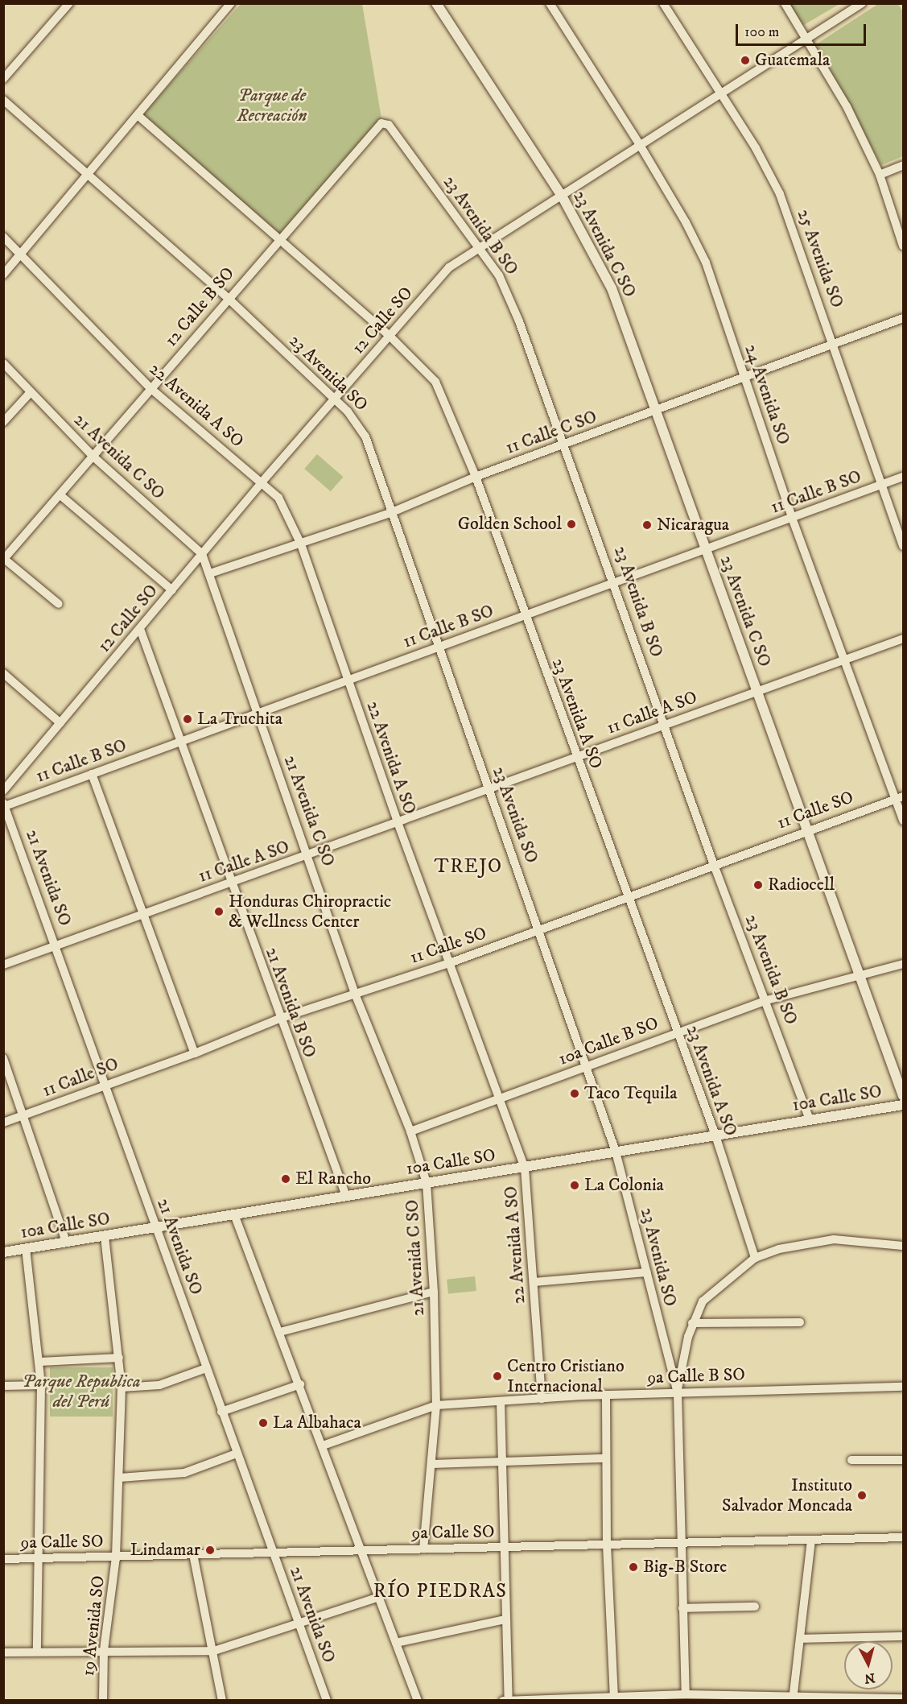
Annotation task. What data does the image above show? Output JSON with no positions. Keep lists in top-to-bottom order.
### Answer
{
  "streets": {
    "street": [
      "23 Avenida B SO",
      "23 Avenida C SO",
      "25 Avenida SO",
      "12 Calle B SO",
      "12 Calle SO",
      "23 Avenida SO",
      "24 Avenida SO",
      "22 Avenida A SO",
      "11 Calle C SO",
      "21 Avenida C SO",
      "11 Calle B SO",
      "11 Calle A SO",
      "23 Avenida A SO",
      "11 Calle SO",
      "21 Avenida SO",
      "21 Avenida B SO",
      "10a Calle B SO",
      "10a Calle SO",
      "9a Calle B SO",
      "9a Calle SO",
      "19 Avenida SO"
    ]
  },
  "crossings": [
    ["23 Avenida B SO", "12 Calle B SO"],
    ["23 Avenida B SO", "12 Calle SO"],
    ["23 Avenida B SO", "11 Calle C SO"],
    ["23 Avenida B SO", "11 Calle B SO"],
    ["23 Avenida B SO", "11 Calle A SO"],
    ["23 Avenida B SO", "11 Calle SO"],
    ["23 Avenida B SO", "10a Calle B SO"],
    ["23 Avenida B SO", "10a Calle SO"],
    ["23 Avenida C SO", "12 Calle SO"],
    ["23 Avenida C SO", "11 Calle C SO"],
    ["23 Avenida C SO", "11 Calle B SO"],
    ["23 Avenida C SO", "11 Calle A SO"],
    ["23 Avenida C SO", "11 Calle SO"],
    ["23 Avenida C SO", "10a Calle B SO"],
    ["25 Avenida SO", "12 Calle SO"],
    ["25 Avenida SO", "11 Calle C SO"],
    ["25 Avenida SO", "11 Calle B SO"],
    ["12 Calle B SO", "23 Avenida SO"],
    ["12 Calle B SO", "22 Avenida A SO"],
    ["12 Calle B SO", "21 Avenida C SO"],
    ["12 Calle B SO", "23 Avenida A SO"],
    ["12 Calle SO", "23 Avenida SO"],
    ["12 Calle SO", "24 Avenida SO"],
    ["12 Calle SO", "22 Avenida A SO"],
    ["12 Calle SO", "21 Avenida C SO"],
    ["12 Calle SO", "23 Avenida A SO"],
    ["12 Calle SO", "21 Avenida B SO"],
    ["23 Avenida SO", "11 Calle C SO"],
    ["23 Avenida SO", "11 Calle B SO"],
    ["23 Avenida SO", "11 Calle A SO"],
    ["23 Avenida SO", "11 Calle SO"],
    ["23 Avenida SO", "10a Calle B SO"],
    ["23 Avenida SO", "10a Calle SO"],
    ["23 Avenida SO", "9a Calle B SO"],
    ["23 Avenida SO", "9a Calle SO"],
    ["24 Avenida SO", "11 Calle C SO"],
    ["24 Avenida SO", "11 Calle B SO"],
    ["24 Avenida SO", "11 Calle A SO"],
    ["24 Avenida SO", "11 Calle SO"],
    ["22 Avenida A SO", "11 Calle C SO"],
    ["22 Avenida A SO", "11 Calle B SO"],
    ["22 Avenida A SO", "11 Calle A SO"],
    ["22 Avenida A SO", "11 Calle SO"],
    ["22 Avenida A SO", "10a Calle B SO"],
    ["22 Avenida A SO", "10a Calle SO"],
    ["22 Avenida A SO", "9a Calle B SO"],
    ["11 Calle C SO", "21 Avenida C SO"],
    ["11 Calle C SO", "23 Avenida A SO"],
    ["21 Avenida C SO", "11 Calle B SO"],
    ["21 Avenida C SO", "11 Calle A SO"],
    ["21 Avenida C SO", "11 Calle SO"],
    ["21 Avenida C SO", "10a Calle B SO"],
    ["21 Avenida C SO", "10a Calle SO"],
    ["21 Avenida C SO", "9a Calle B SO"],
    ["21 Avenida C SO", "9a Calle SO"],
    ["11 Calle B SO", "23 Avenida A SO"],
    ["11 Calle B SO", "21 Avenida SO"],
    ["11 Calle B SO", "21 Avenida B SO"],
    ["11 Calle A SO", "23 Avenida A SO"],
    ["11 Calle A SO", "21 Avenida SO"],
    ["11 Calle A SO", "21 Avenida B SO"],
    ["23 Avenida A SO", "11 Calle SO"],
    ["23 Avenida A SO", "10a Calle B SO"],
    ["23 Avenida A SO", "10a Calle SO"],
    ["11 Calle SO", "21 Avenida SO"],
    ["11 Calle SO", "21 Avenida B SO"],
    ["21 Avenida SO", "10a Calle SO"],
    ["21 Avenida SO", "9a Calle SO"],
    ["21 Avenida B SO", "10a Calle SO"],
    ["10a Calle SO", "19 Avenida SO"],
    ["9a Calle SO", "19 Avenida SO"]
  ],
  "districts": ["TREJO", "RÍO PIEDRAS"],
  "parks": ["Parque de Recreación", "Parque Republica del Perú"],
  "places": [
    "Guatemala",
    "Golden School",
    "Nicaragua",
    "La Truchita",
    "Radiocell",
    "Honduras Chiropractic & Wellness Center",
    "Taco Tequila",
    "El Rancho",
    "La Colonia",
    "Centro Cristiano Internacional",
    "La Albahaca",
    "Instituto Salvador Moncada",
    "Lindamar",
    "Big-B Store"
  ],
  "scale_bar": "100 m",
  "north": "bottom"
}
